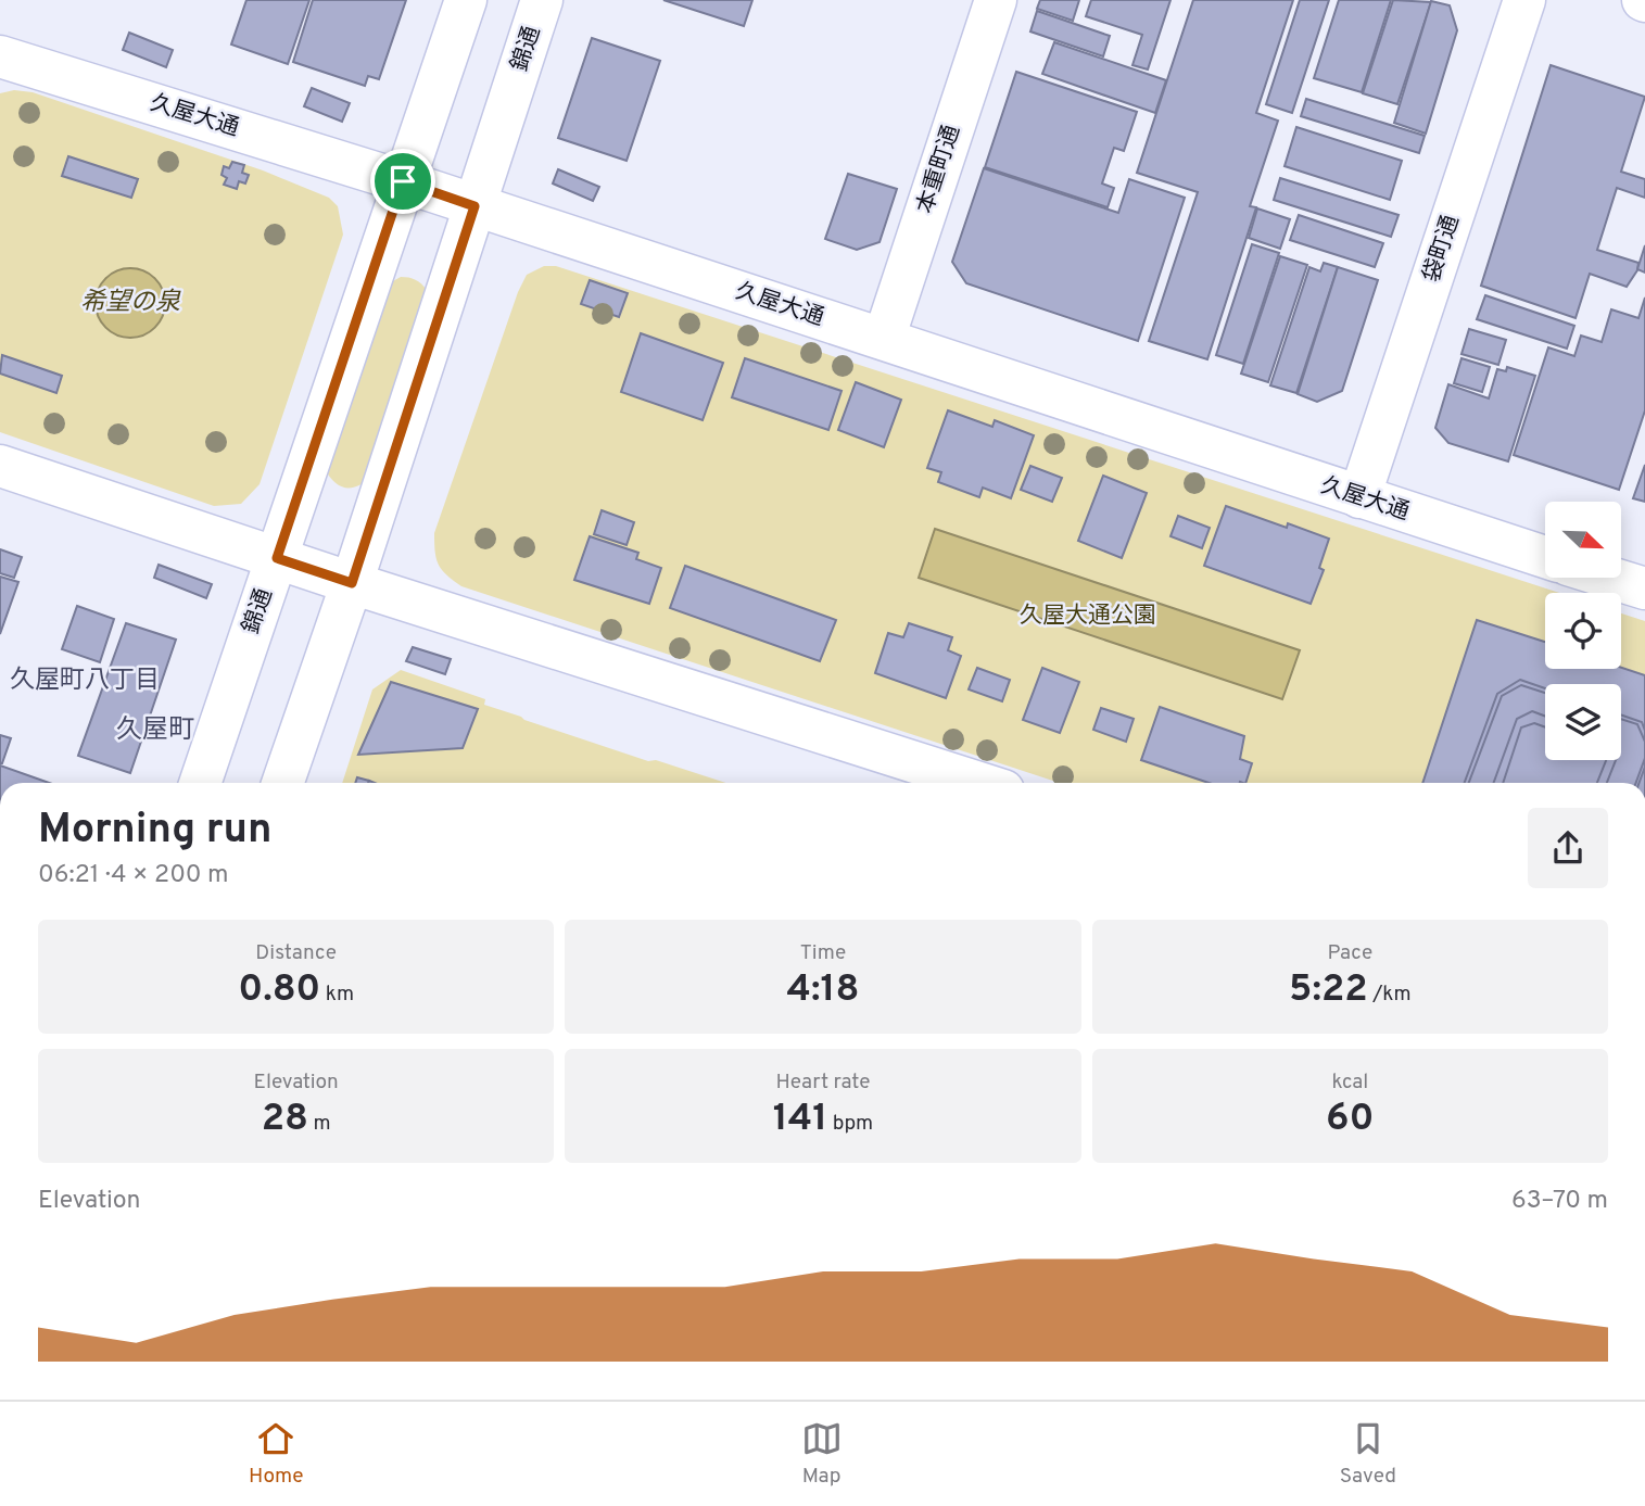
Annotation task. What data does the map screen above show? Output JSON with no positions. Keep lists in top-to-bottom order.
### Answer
{
  "streets": {
    "street": [
      "錦通",
      "久屋大通",
      "本重町通",
      "袋町通"
    ]
  },
  "crossings": [
    ["錦通", "久屋大通"],
    ["久屋大通", "本重町通"],
    ["久屋大通", "袋町通"]
  ],
  "districts": ["久屋町八丁目", "久屋町"],
  "water": ["希望の泉"],
  "parks": ["久屋大通公園"],
  "north": "bottom right",
  "page": {
    "heading": ["Morning run", "06:21 · 4 × 200 m"],
    "stats": [
      ["Distance", "0.80 km"],
      ["Time", "4:18"],
      ["Pace", "5:22 /km"],
      ["Elevation", "28 m"],
      ["Heart rate", "141 bpm"],
      ["kcal", "60"]
    ],
    "chart": ["Elevation", "63–70 m"],
    "tabs": ["Home", "Map", "Saved"]
  }
}
